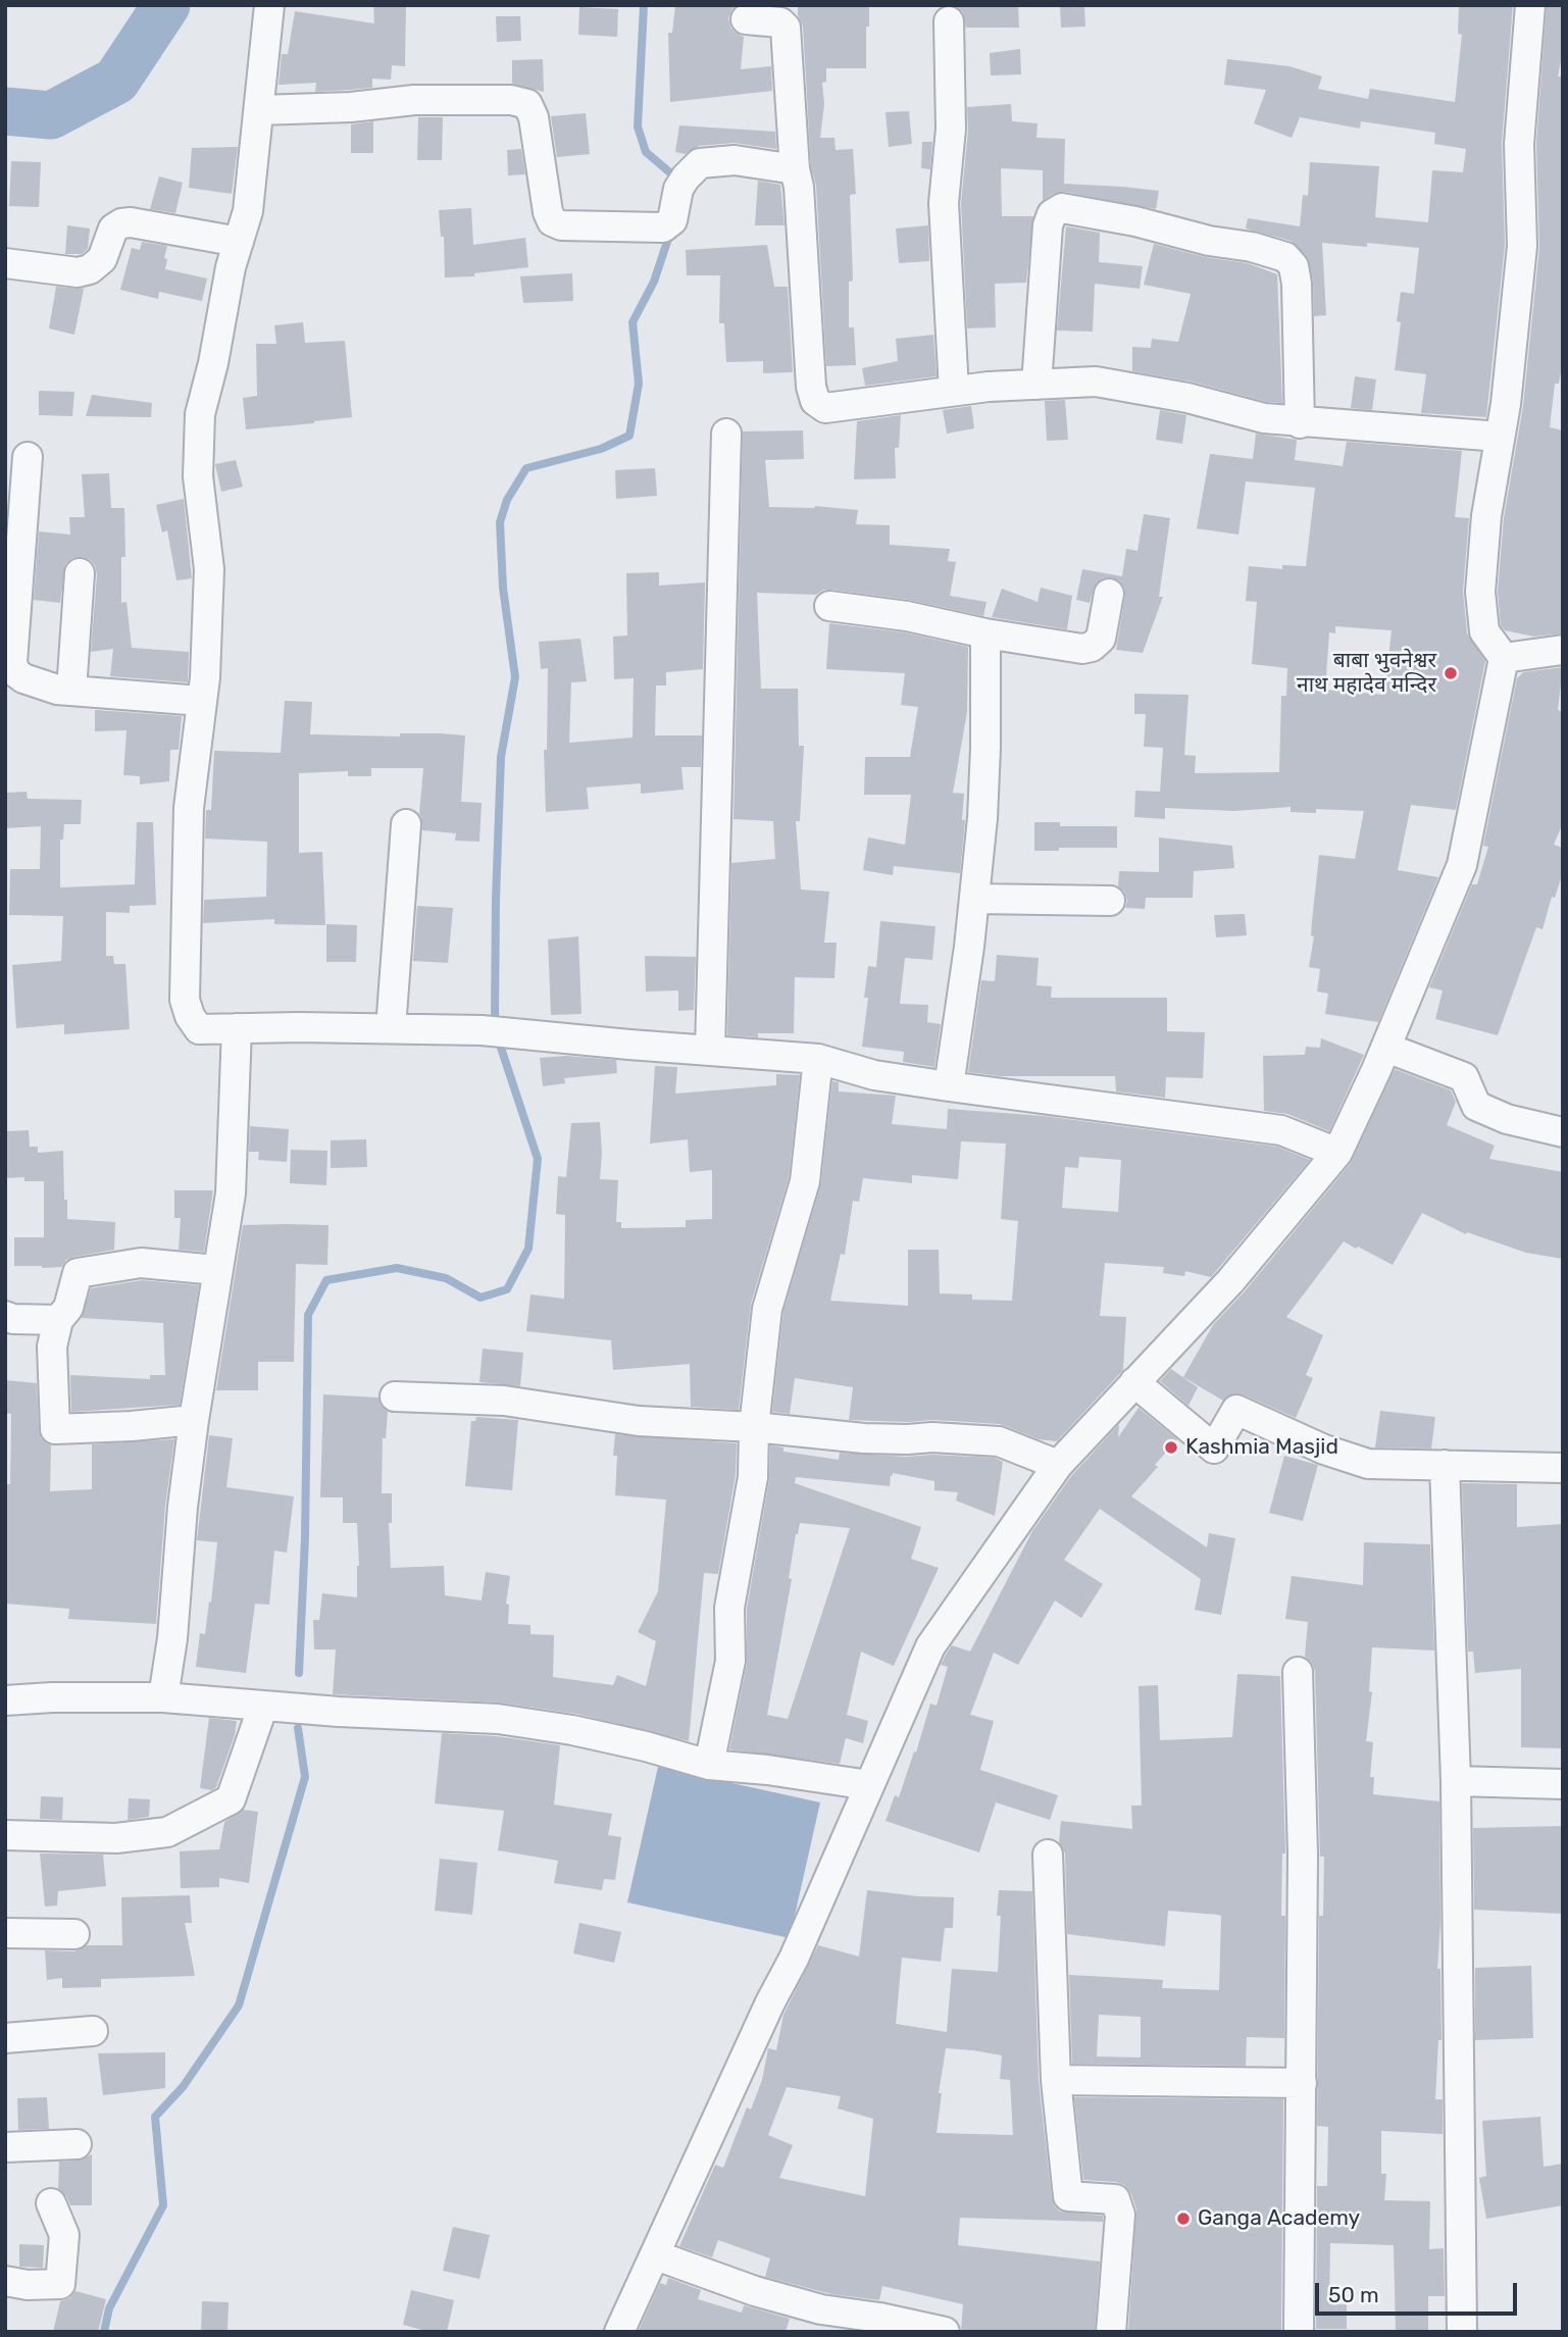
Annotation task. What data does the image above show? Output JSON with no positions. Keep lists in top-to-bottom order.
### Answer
{
  "places": ["बाबा भुवनेश्वर नाथ महादेव मन्दिर", "Kashmia Masjid", "Ganga Academy"],
  "scale_bar": "50 m"
}
